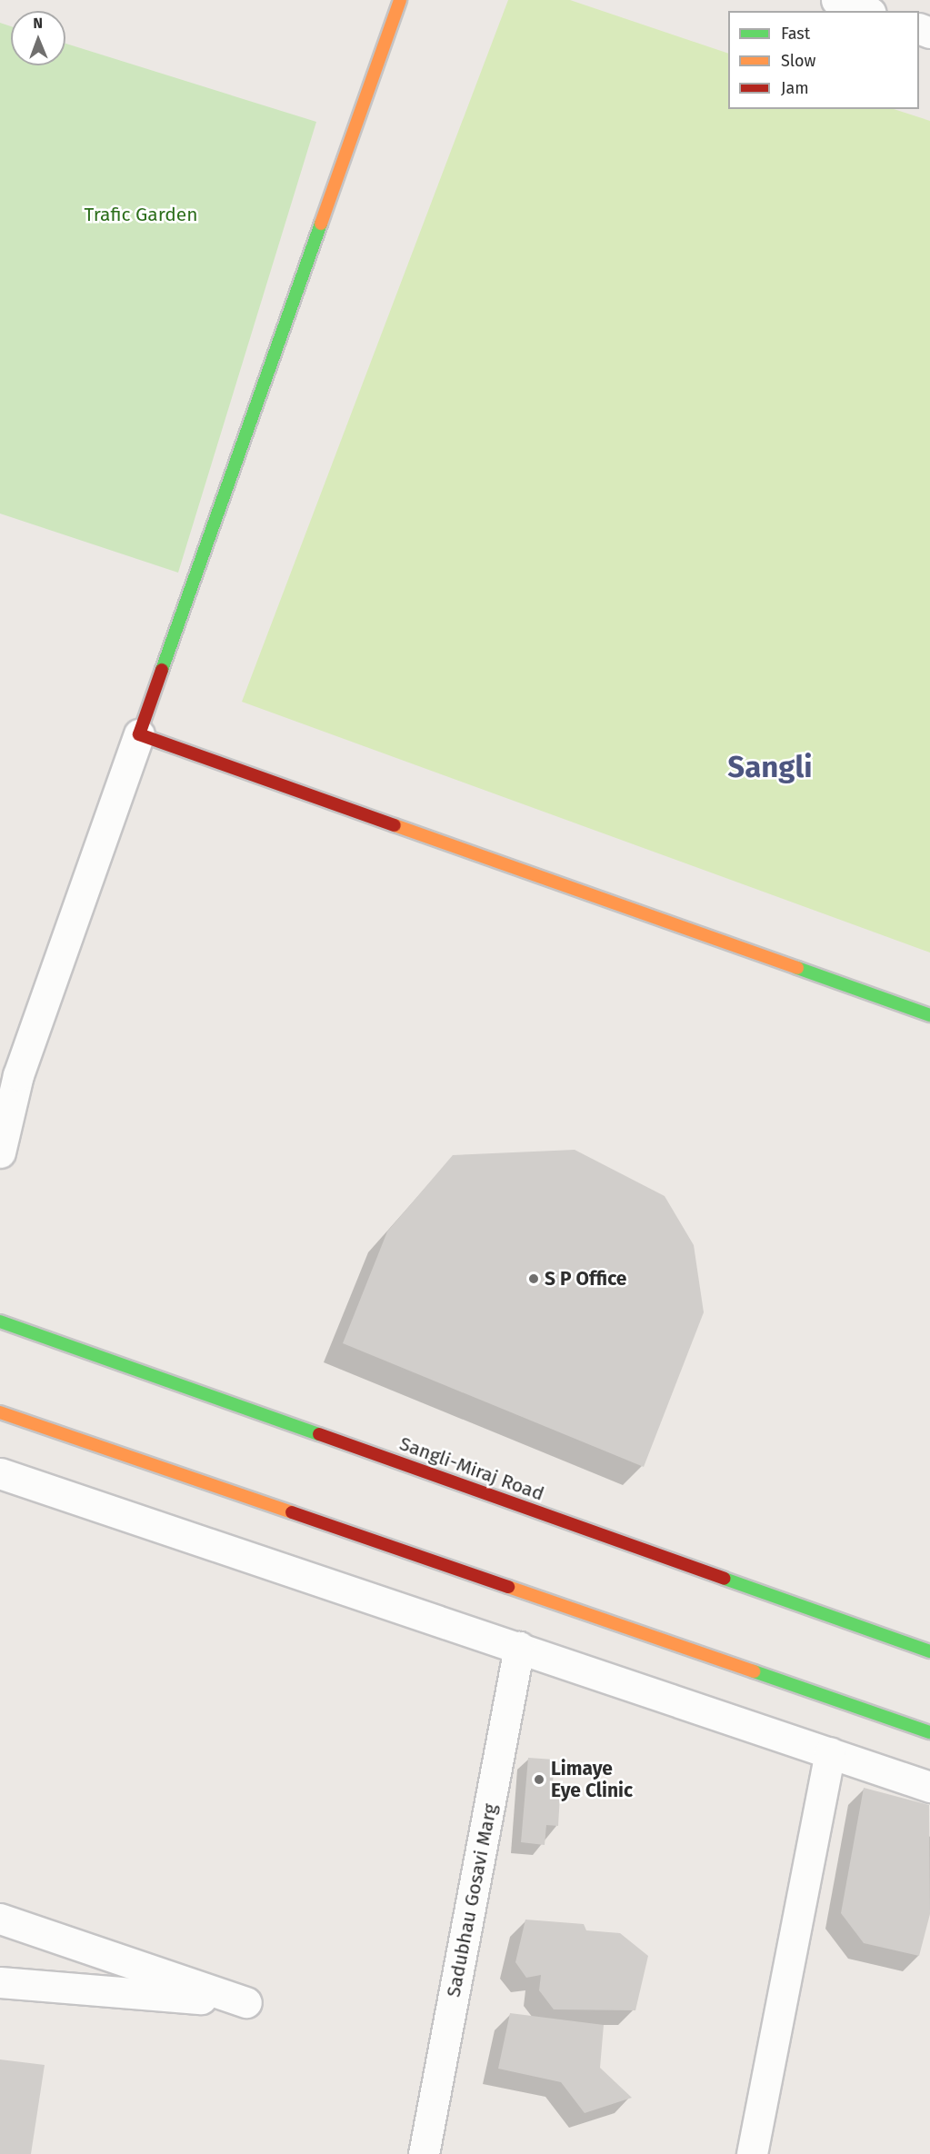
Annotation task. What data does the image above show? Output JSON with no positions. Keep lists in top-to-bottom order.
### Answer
{
  "streets": {
    "main road": ["Sangli-Miraj Road"],
    "street": ["Sadubhau Gosavi Marg"]
  },
  "districts": ["Sangli"],
  "parks": ["Trafic Garden"],
  "places": ["S P Office", "Limaye Eye Clinic"],
  "legend": ["Fast", "Slow", "Jam"],
  "north": "top"
}
